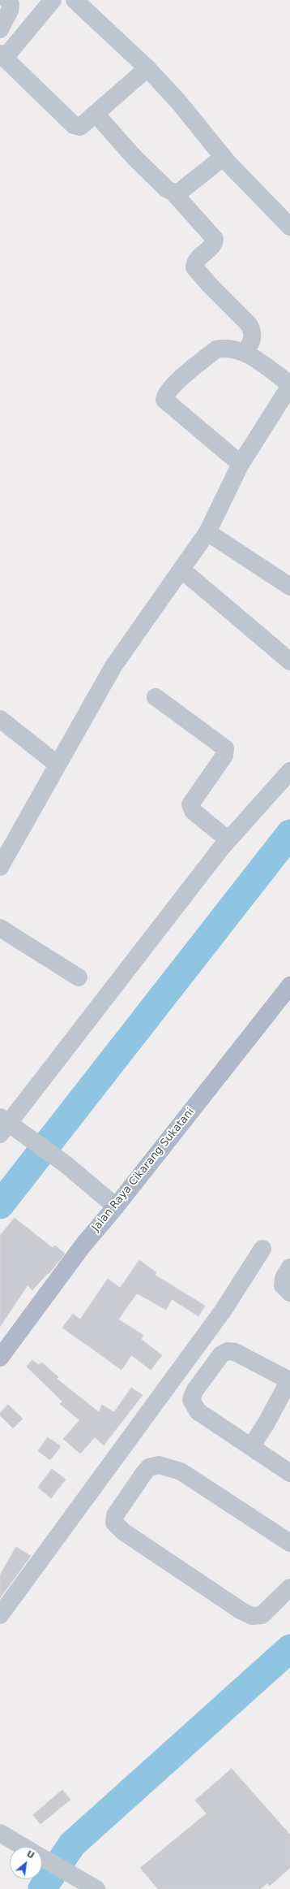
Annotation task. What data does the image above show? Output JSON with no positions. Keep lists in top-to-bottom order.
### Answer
{
  "streets": {
    "main road": ["Jalan Raya Cikarang Sukatani"]
  },
  "north": "top right"
}
